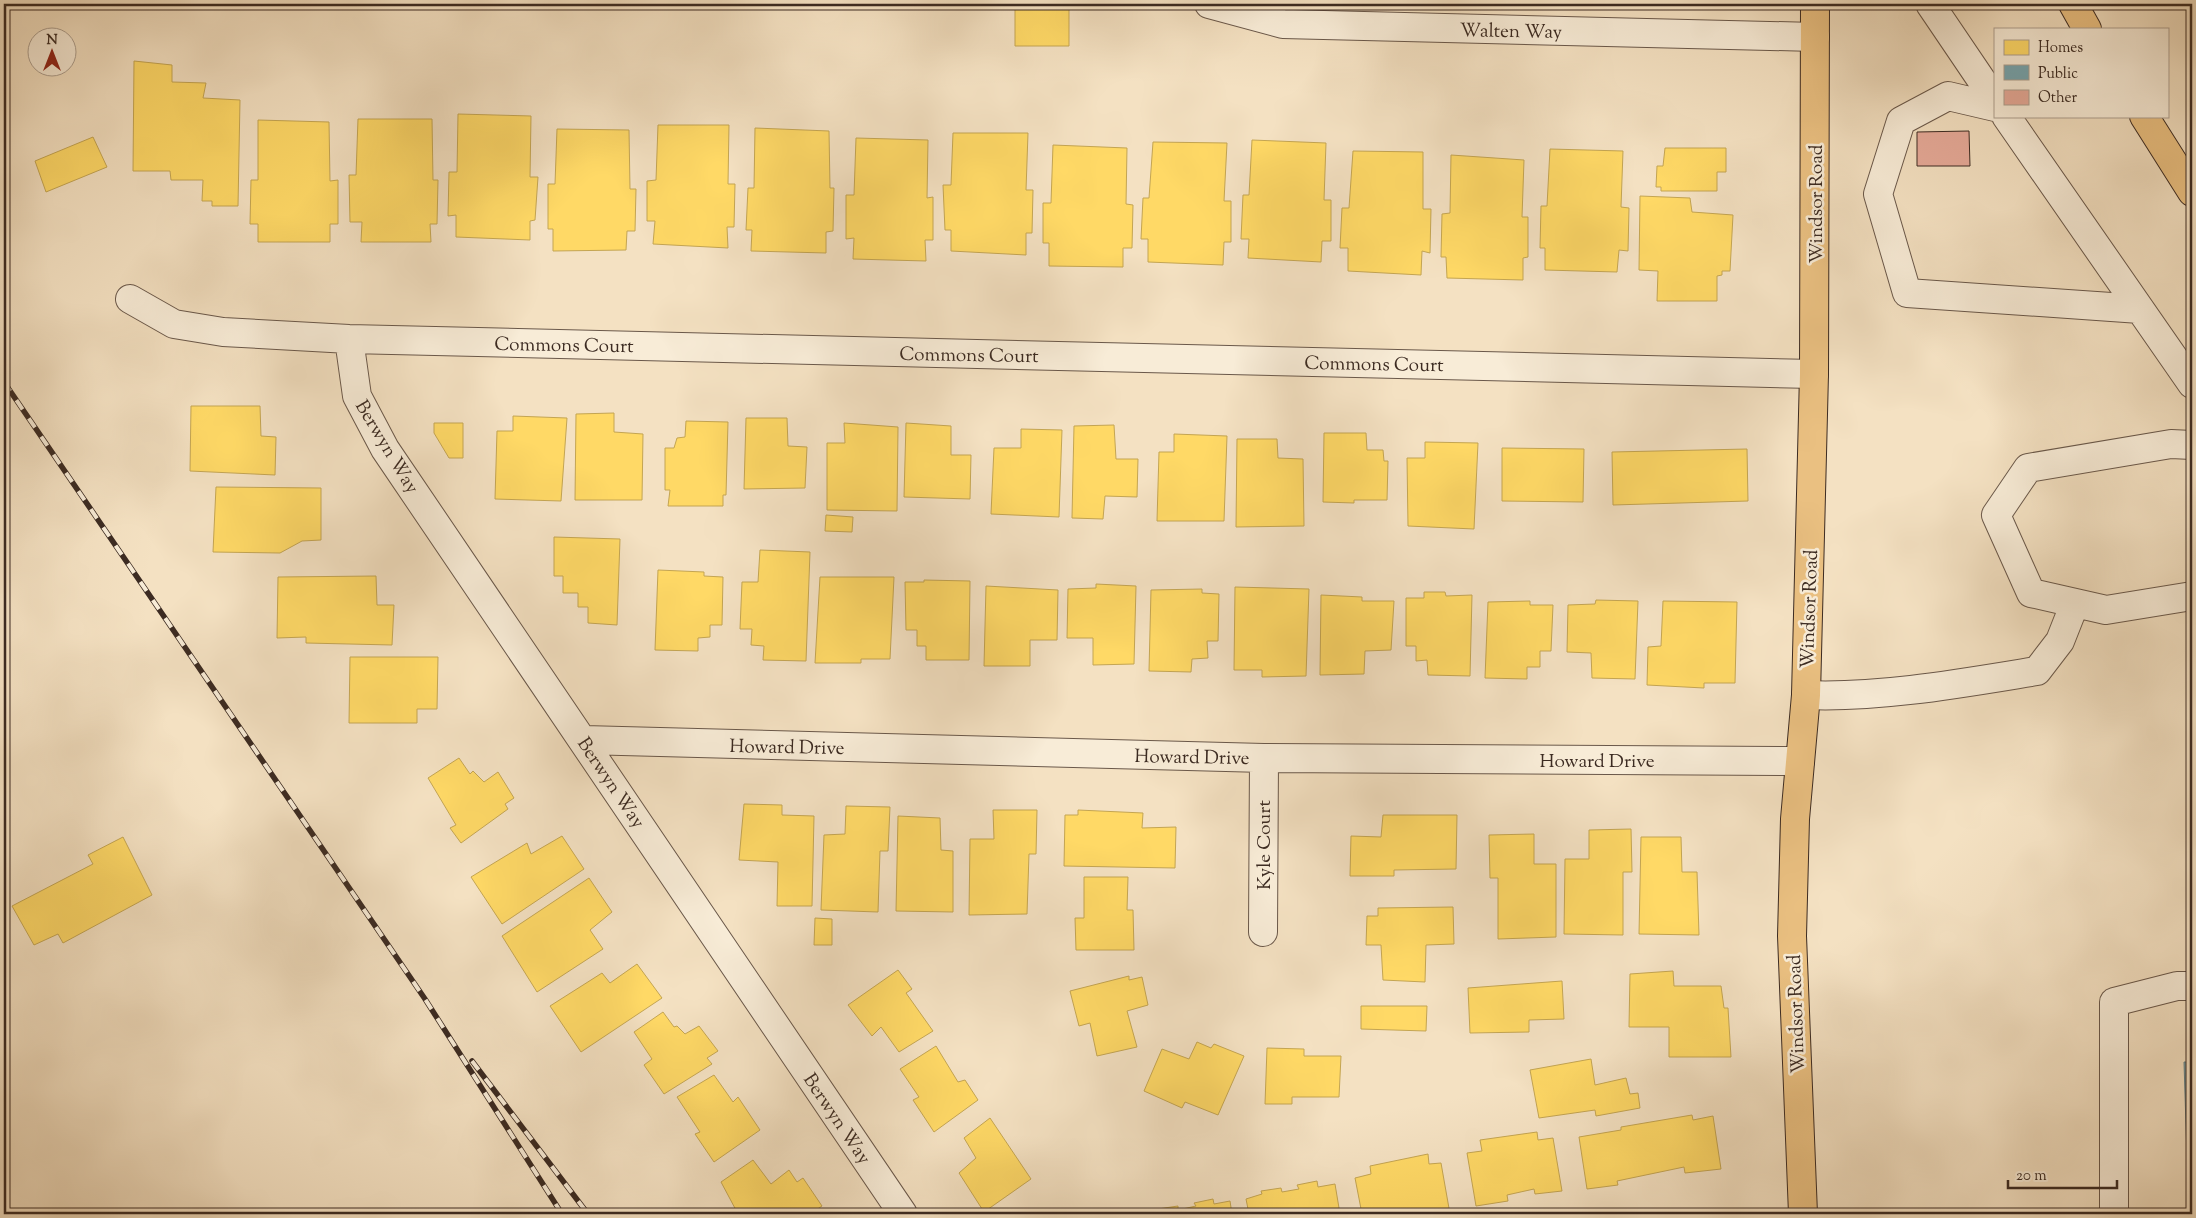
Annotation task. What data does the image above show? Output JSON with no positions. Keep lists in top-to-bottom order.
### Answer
{
  "streets": {
    "main road": ["Windsor Road"],
    "street": [
      "Walten Way",
      "Commons Court",
      "Berwyn Way",
      "Howard Drive",
      "Kyle Court"
    ]
  },
  "crossings": [
    ["Walten Way", "Windsor Road"],
    ["Windsor Road", "Commons Court"],
    ["Windsor Road", "Howard Drive"],
    ["Commons Court", "Berwyn Way"],
    ["Berwyn Way", "Howard Drive"],
    ["Howard Drive", "Kyle Court"]
  ],
  "legend": ["Homes", "Public", "Other"],
  "scale_bar": "20 m",
  "north": "top"
}
